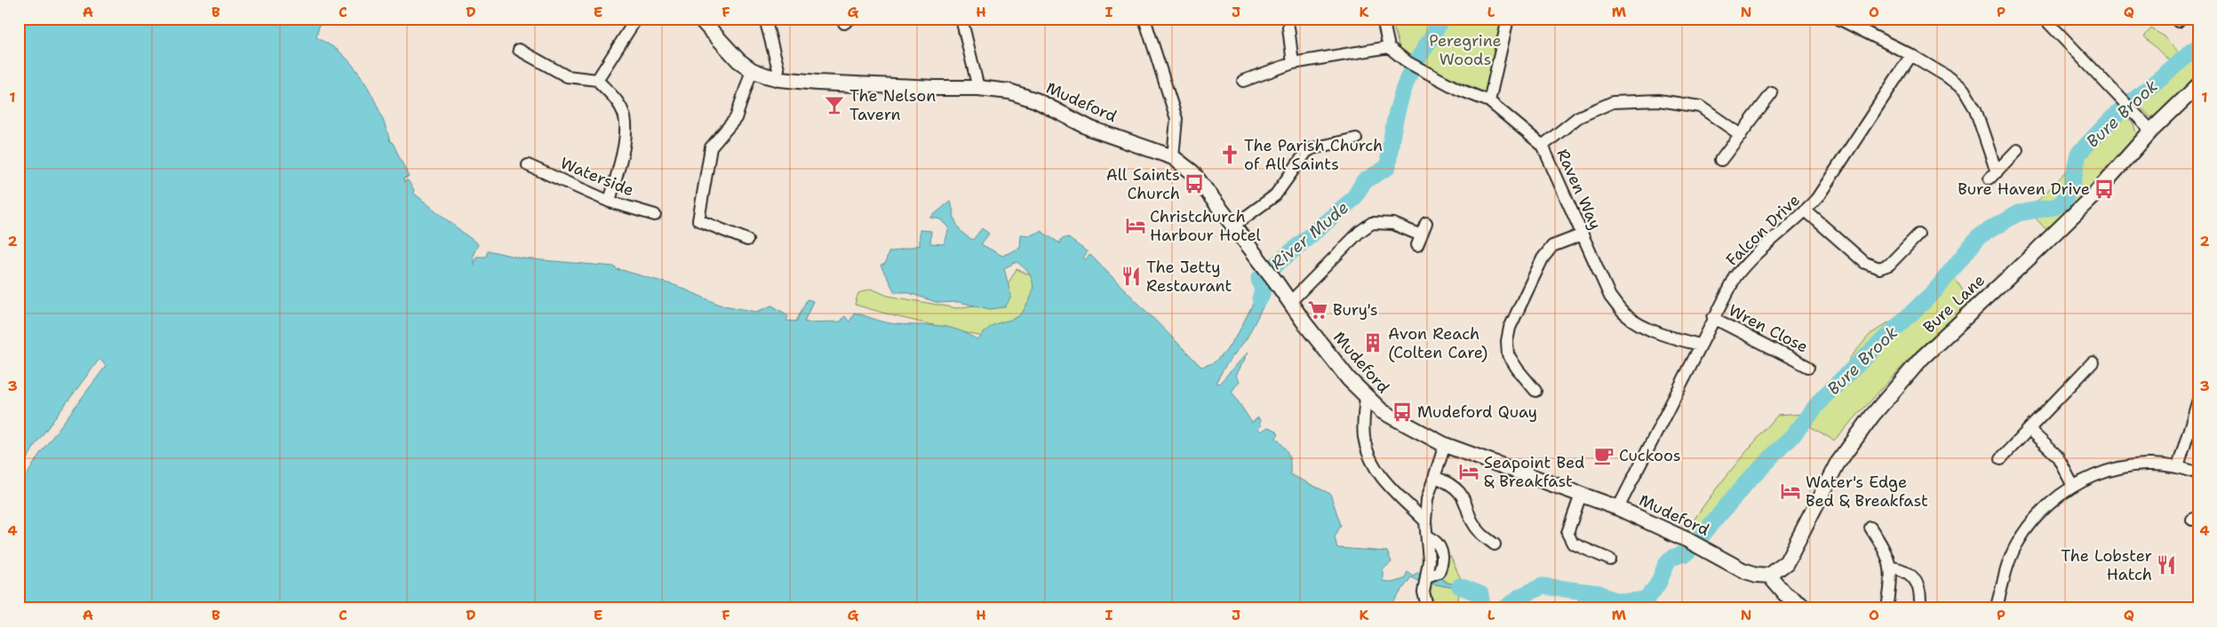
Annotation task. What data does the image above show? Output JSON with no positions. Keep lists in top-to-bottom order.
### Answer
{
  "streets": {
    "street": [
      "Mudeford",
      "Waterside",
      "Raven Way",
      "Falcon Drive",
      "Bure Lane",
      "Wren Close"
    ]
  },
  "crossings": [
    ["Mudeford", "Falcon Drive"],
    ["Mudeford", "Bure Lane"],
    ["Raven Way", "Falcon Drive"],
    ["Falcon Drive", "Wren Close"]
  ],
  "water": ["Bure Brook", "River Mude"],
  "parks": ["Peregrine Woods"],
  "places": {
    "bar": ["The Nelson Tavern"],
    "church": ["The Parish Church of All Saints"],
    "bus stop": ["All Saints Church", "Bure Haven Drive", "Mudeford Quay"],
    "hotel": ["Christchurch Harbour Hotel", "Seapoint Bed & Breakfast", "Water's Edge Bed & Breakfast"],
    "restaurant": ["The Jetty Restaurant", "The Lobster Hatch"],
    "supermarket": ["Bury's"],
    "building": ["Avon Reach (Colten Care)"],
    "cafe": ["Cuckoos"]
  },
  "grid": {
    "columns": [
      "A",
      "B",
      "C",
      "D",
      "E",
      "F",
      "G",
      "H",
      "I",
      "J",
      "K",
      "L",
      "M",
      "N",
      "O",
      "P",
      "Q"
    ],
    "rows": [
      "1",
      "2",
      "3",
      "4"
    ]
  }
}
